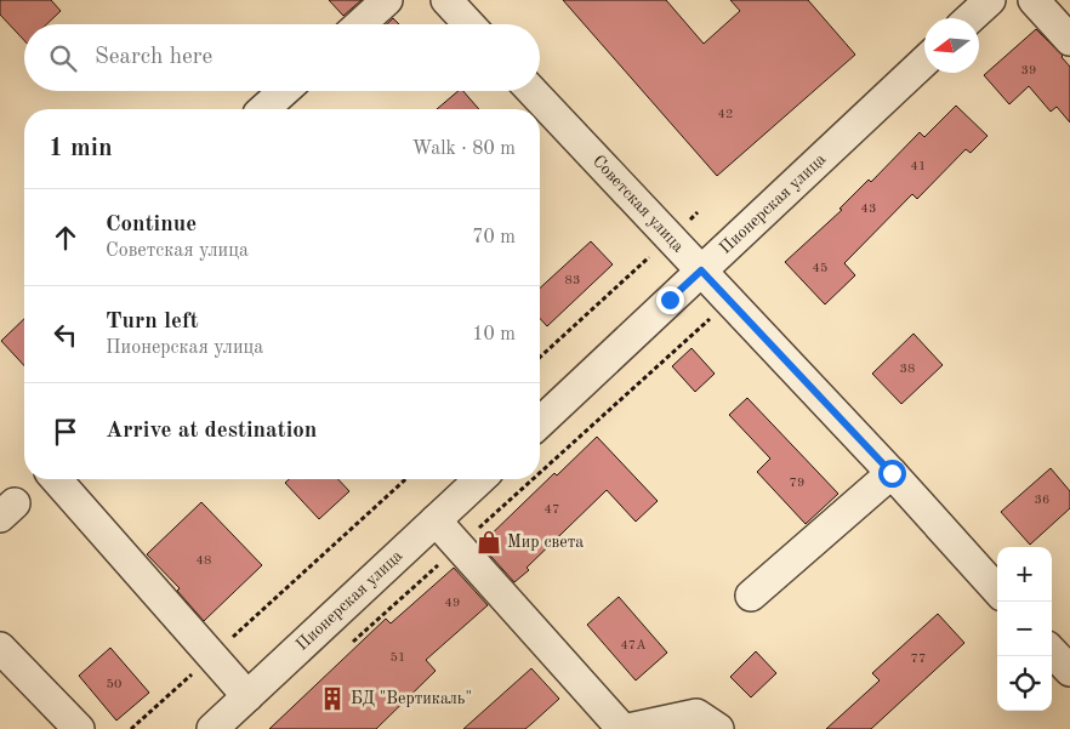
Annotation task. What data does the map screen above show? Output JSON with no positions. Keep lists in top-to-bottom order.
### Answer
{
  "streets": {
    "street": ["Советская улица", "Пионерская улица"]
  },
  "crossings": [
    ["Советская улица", "Пионерская улица"]
  ],
  "places": {
    "shop": ["Мир света"],
    "building": ["БД \"Вертикаль\""]
  },
  "house_numbers": [
    "39",
    "42",
    "41",
    "43",
    "45",
    "83",
    "38",
    "79",
    "36",
    "47",
    "48",
    "49",
    "47А",
    "51",
    "77",
    "50"
  ],
  "north": "left",
  "page": {
    "search": "Search here",
    "heading": ["1 min", "Walk · 80 m"],
    "list": [
      ["Continue", "Советская улица", "70 m"],
      ["Turn left", "Пионерская улица", "10 m"],
      "Arrive at destination"
    ],
    "map_buttons": ["+", "−"]
  }
}
